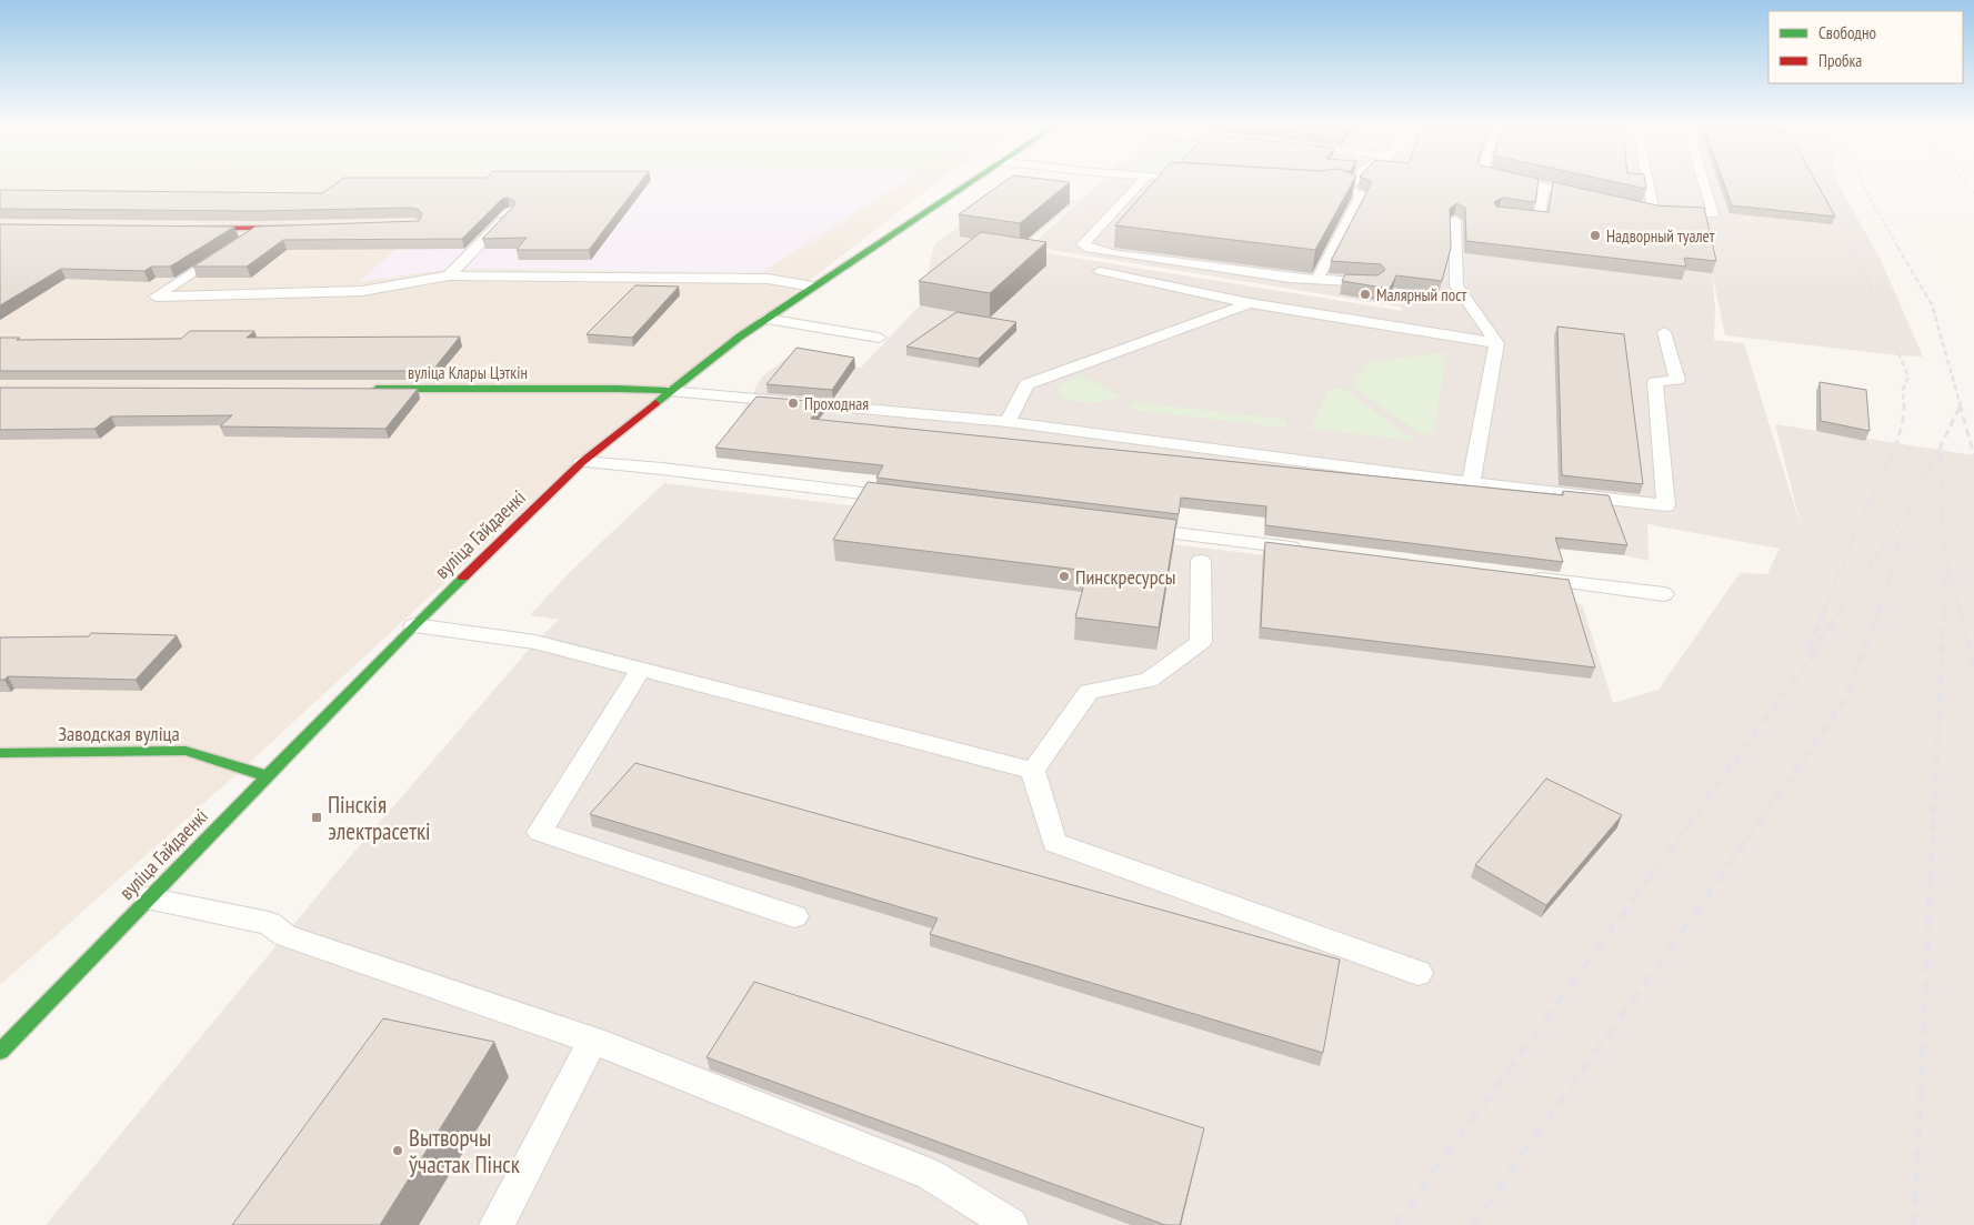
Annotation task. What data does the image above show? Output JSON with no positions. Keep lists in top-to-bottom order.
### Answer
{
  "streets": {
    "street": ["вуліца Клары Цэткін", "вуліца Гайдаенкі", "Заводская вуліца"]
  },
  "crossings": [
    ["вуліца Клары Цэткін", "вуліца Гайдаенкі"],
    ["вуліца Гайдаенкі", "Заводская вуліца"]
  ],
  "places": {
    "other": [
      "Надворный туалет",
      "Малярный пост",
      "Проходная",
      "Пинскресурсы",
      "Вытворчы ўчастак Пінск"
    ],
    "transit": ["Пінскія электрасеткі"]
  },
  "legend": ["Свободно", "Пробка"]
}
